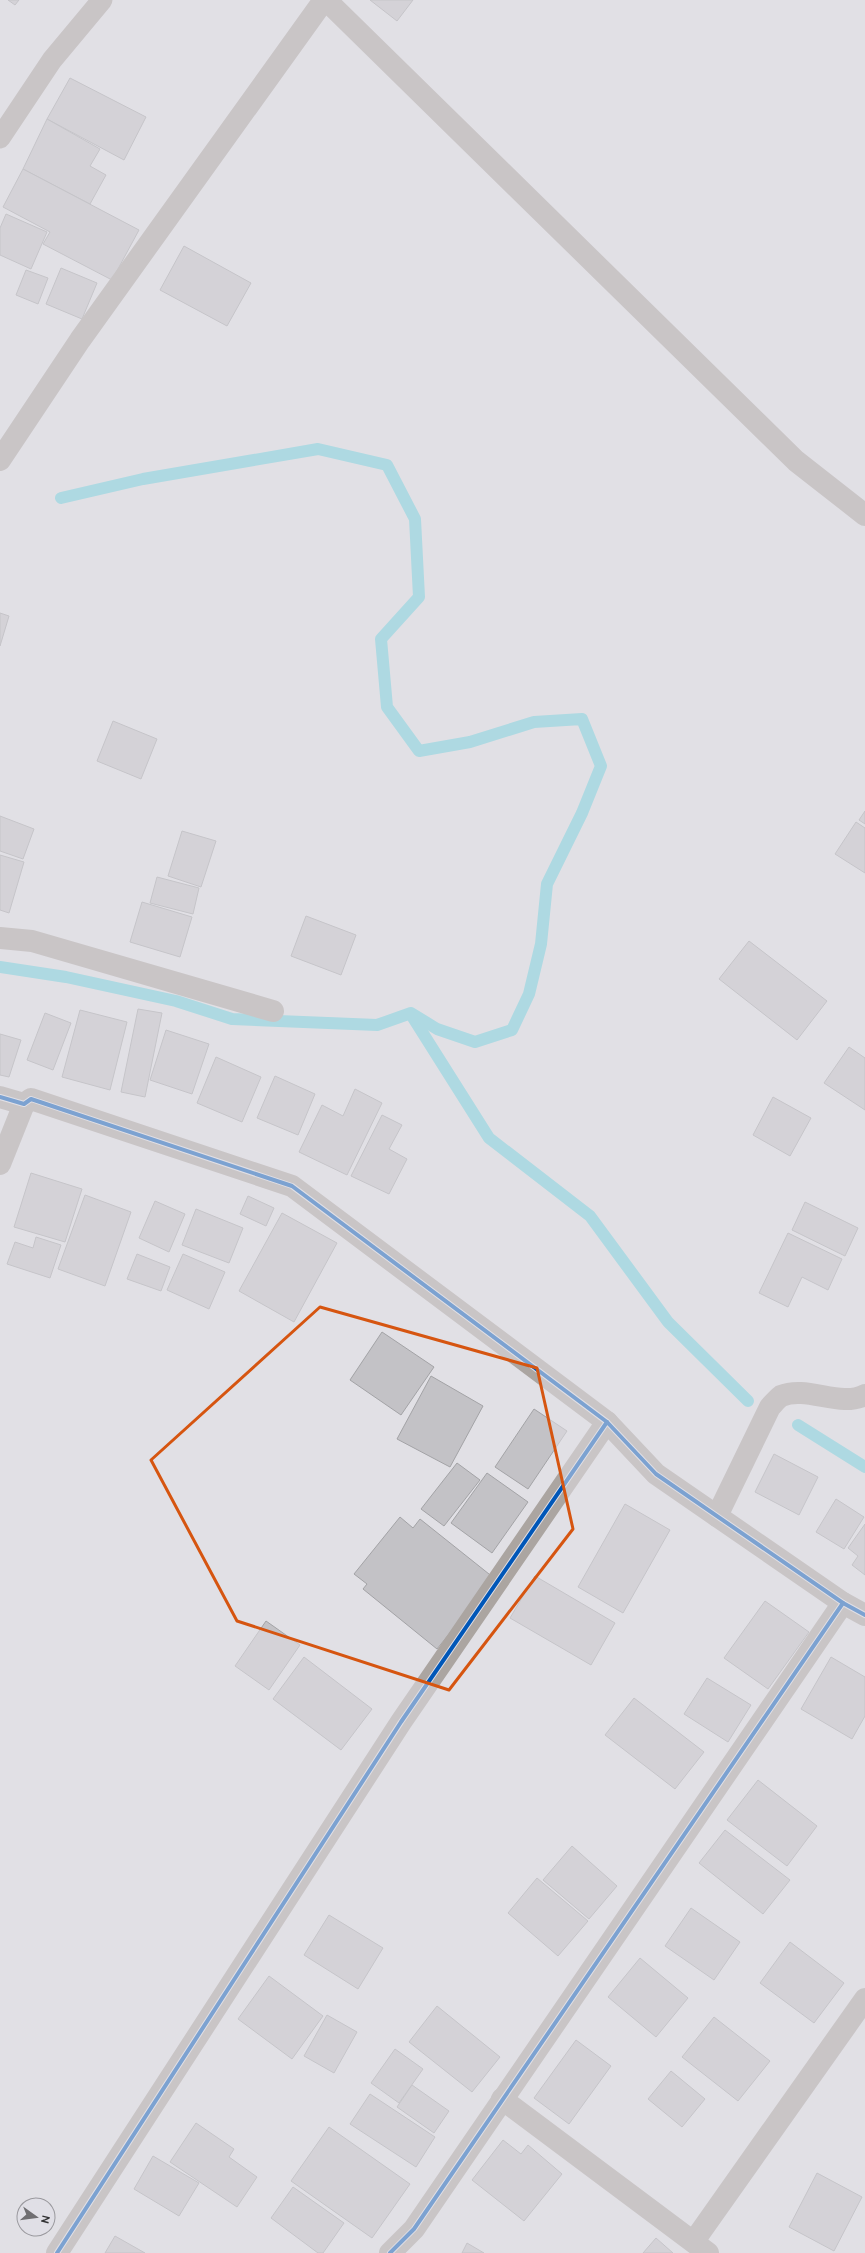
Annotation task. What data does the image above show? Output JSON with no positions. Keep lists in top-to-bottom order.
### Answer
{
  "north": "right"
}
